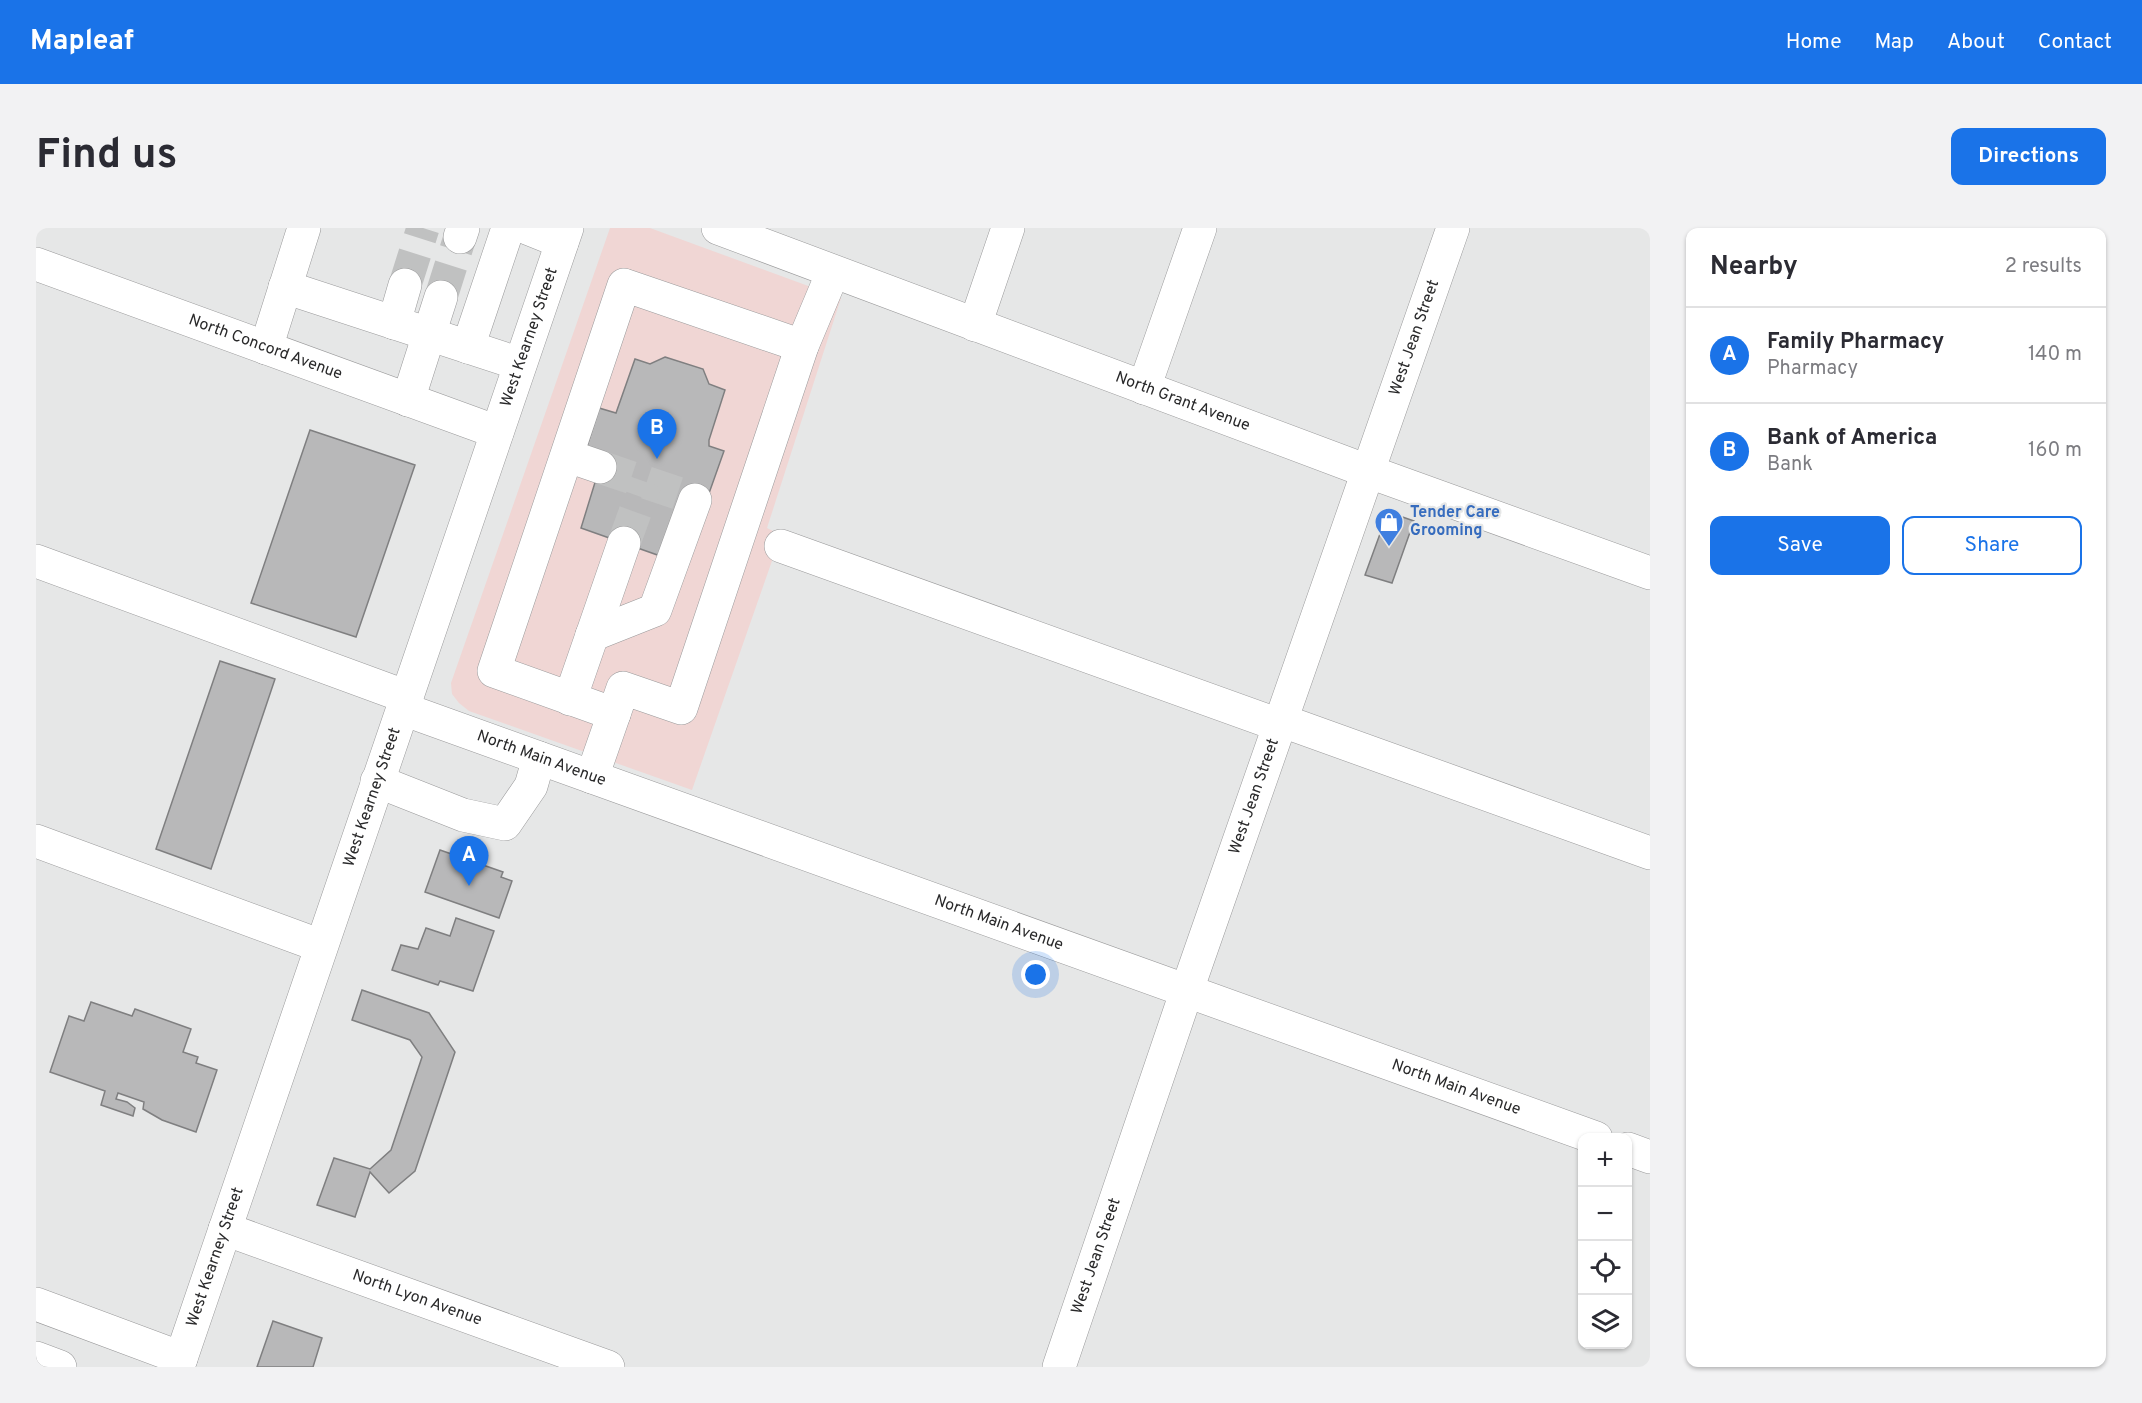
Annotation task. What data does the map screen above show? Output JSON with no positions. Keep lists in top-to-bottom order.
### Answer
{
  "streets": {
    "street": [
      "West Kearney Street",
      "West Jean Street",
      "North Concord Avenue",
      "North Grant Avenue",
      "North Main Avenue",
      "North Lyon Avenue"
    ]
  },
  "crossings": [
    ["West Kearney Street", "North Concord Avenue"],
    ["West Kearney Street", "North Main Avenue"],
    ["West Kearney Street", "North Lyon Avenue"],
    ["West Jean Street", "North Grant Avenue"],
    ["West Jean Street", "North Main Avenue"]
  ],
  "places": {
    "shop": ["Tender Care Grooming"]
  },
  "page": {
    "header": "Mapleaf",
    "nav": [
      "Home",
      "Map",
      "About",
      "Contact"
    ],
    "buttons": [
      "Directions",
      ["Save", "Share"]
    ],
    "title": "Find us",
    "heading": ["Nearby", "2 results"],
    "list": [
      {
        "mark": "A",
        "name": "Family Pharmacy",
        "note": "Pharmacy",
        "value": "140 m"
      },
      {
        "mark": "B",
        "name": "Bank of America",
        "note": "Bank",
        "value": "160 m"
      }
    ],
    "pins": ["B", "A"],
    "map_buttons": ["+", "−"]
  }
}
